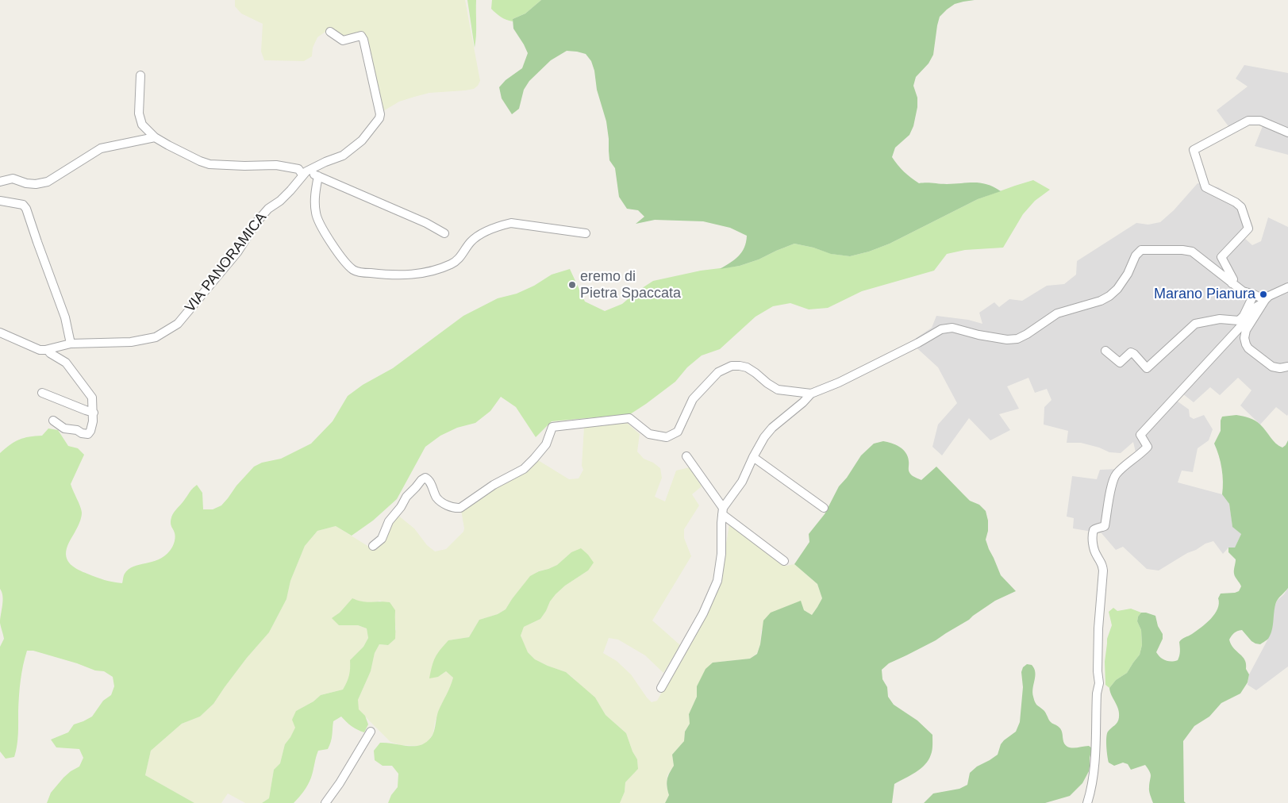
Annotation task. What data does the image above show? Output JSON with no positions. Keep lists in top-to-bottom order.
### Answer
{
  "streets": {
    "street": ["VIA PANORAMICA"]
  },
  "places": ["eremo di Pietra Spaccata", "Marano Pianura"]
}
